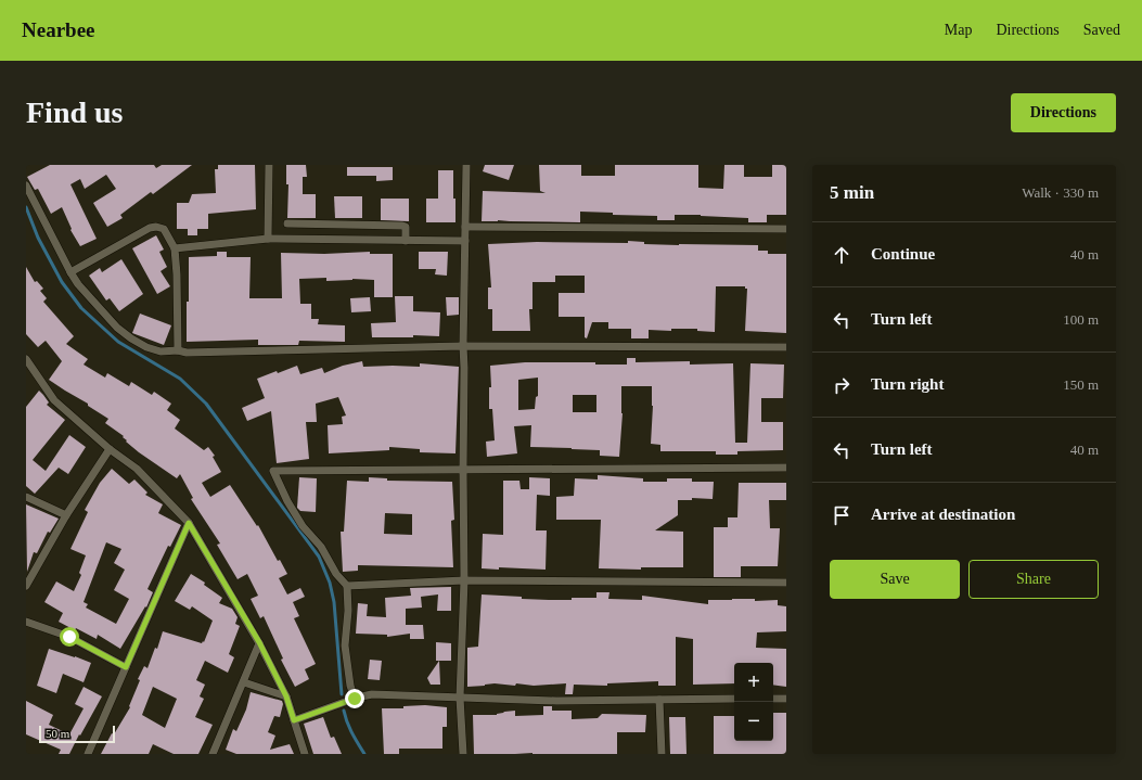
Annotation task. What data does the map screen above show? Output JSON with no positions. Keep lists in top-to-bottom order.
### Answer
{
  "scale_bar": "50 m",
  "page": {
    "header": "Nearbee",
    "nav": ["Map", "Directions", "Saved"],
    "buttons": [
      "Directions",
      ["Save", "Share"]
    ],
    "title": "Find us",
    "heading": ["5 min", "Walk · 330 m"],
    "list": [
      ["Continue", "40 m"],
      ["Turn left", "100 m"],
      ["Turn right", "150 m"],
      ["Turn left", "40 m"],
      "Arrive at destination"
    ],
    "map_buttons": ["+", "−"],
    "scale": "50 m"
  }
}
